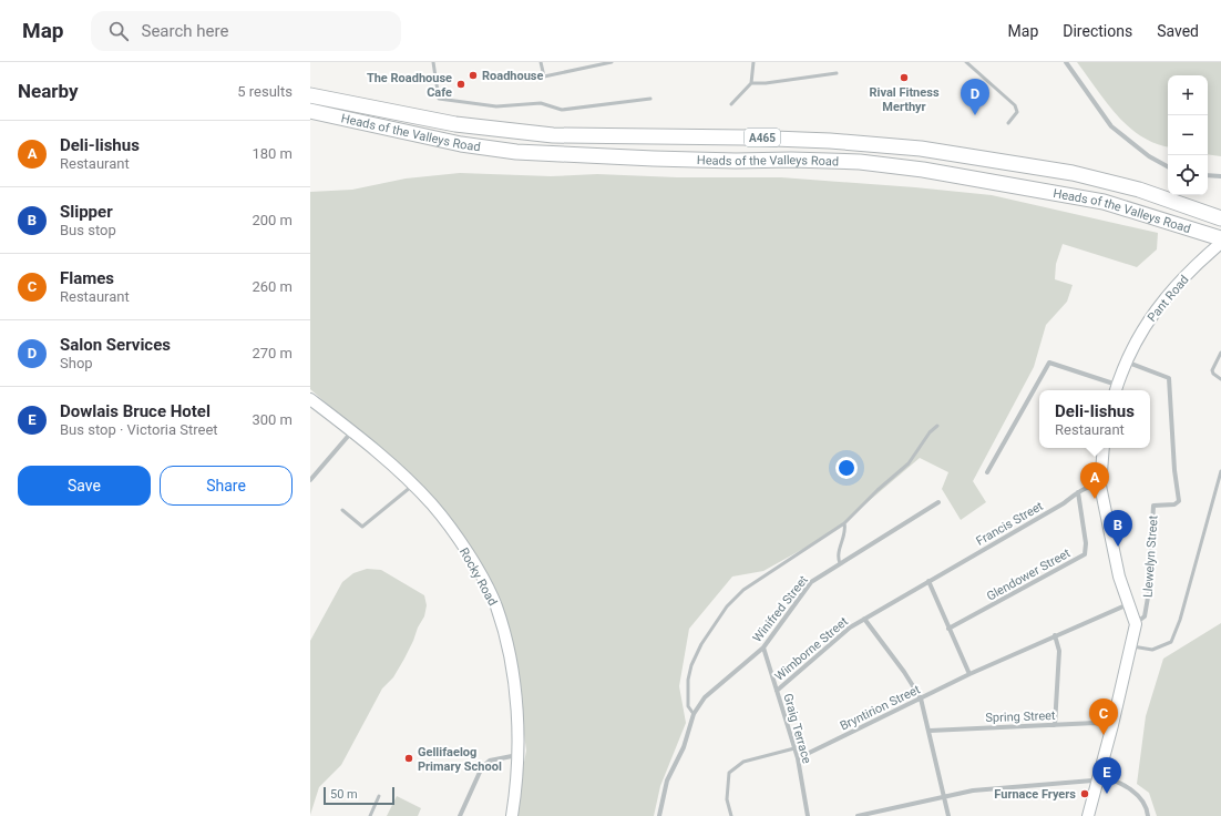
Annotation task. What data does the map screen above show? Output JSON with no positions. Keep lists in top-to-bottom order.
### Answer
{
  "streets": {
    "highway": ["Heads of the Valleys Road", "A465"],
    "street": [
      "Pant Road",
      "Francis Street",
      "Llewelyn Street",
      "Glendower Street",
      "Rocky Road",
      "Winifred Street",
      "Wimborne Street",
      "Bryntirion Street",
      "Spring Street",
      "Graig Terrace"
    ]
  },
  "crossings": [
    ["Pant Road", "Llewelyn Street"],
    ["Francis Street", "Llewelyn Street"],
    ["Francis Street", "Glendower Street"],
    ["Francis Street", "Wimborne Street"],
    ["Llewelyn Street", "Bryntirion Street"],
    ["Winifred Street", "Graig Terrace"],
    ["Wimborne Street", "Graig Terrace"],
    ["Bryntirion Street", "Graig Terrace"]
  ],
  "places": [
    "Roadhouse",
    "Rival Fitness Merthyr",
    "The Roadhouse Cafe",
    "Gellifaelog Primary School",
    "Furnace Fryers"
  ],
  "scale_bar": "50 m",
  "page": {
    "header": "Map",
    "search": "Search here",
    "nav": ["Map", "Directions", "Saved"],
    "heading": ["Nearby", "5 results"],
    "map_buttons": ["+", "−"],
    "pins": [
      "D",
      "A",
      "B",
      "C",
      "E"
    ],
    "list": [
      {
        "mark": "A",
        "name": "Deli-lishus",
        "note": "Restaurant",
        "value": "180 m"
      },
      {
        "mark": "B",
        "name": "Slipper",
        "note": "Bus stop",
        "value": "200 m"
      },
      {
        "mark": "C",
        "name": "Flames",
        "note": "Restaurant",
        "value": "260 m"
      },
      {
        "mark": "D",
        "name": "Salon Services",
        "note": "Shop",
        "value": "270 m"
      },
      {
        "mark": "E",
        "name": "Dowlais Bruce Hotel",
        "note": "Bus stop · Victoria Street",
        "value": "300 m"
      }
    ],
    "popup": ["Deli-lishus", "Restaurant"],
    "buttons": ["Save", "Share"],
    "scale": "50 m"
  }
}
